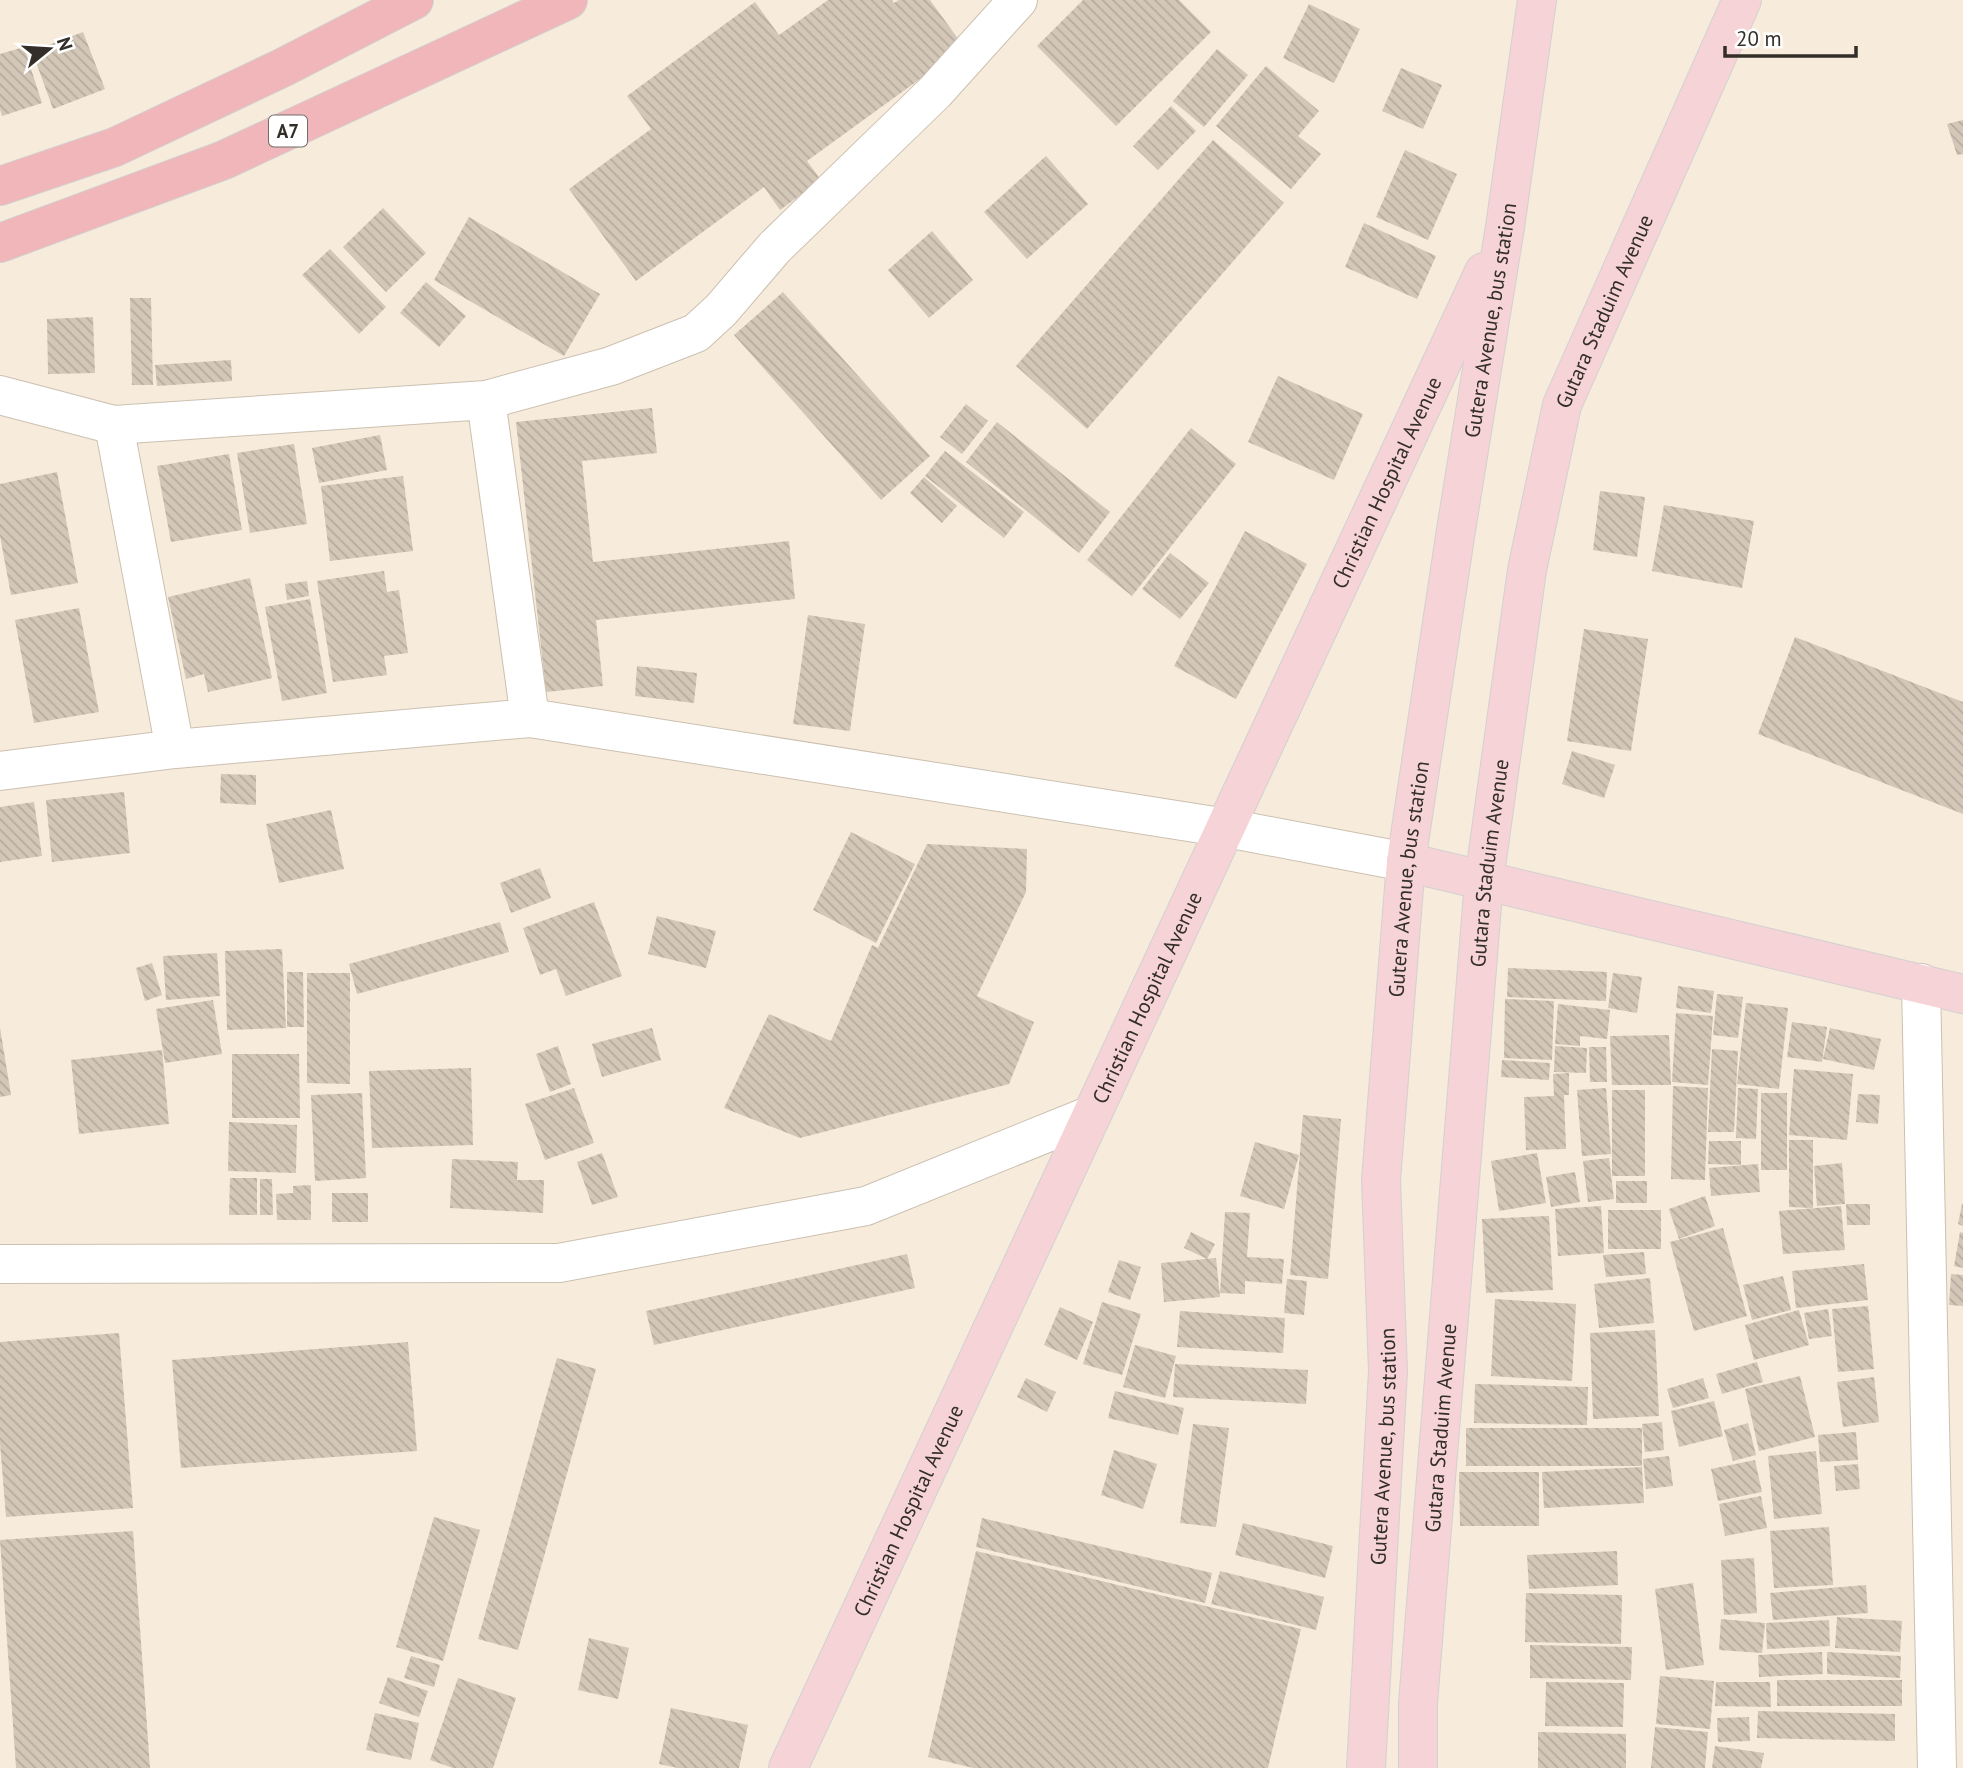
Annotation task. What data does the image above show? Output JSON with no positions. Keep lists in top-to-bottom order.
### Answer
{
  "streets": {
    "highway": ["A7"],
    "main road": ["Gutara Staduim Avenue", "Gutera Avenue, bus station", "Christian Hospital Avenue"]
  },
  "crossings": [
    ["Gutera Avenue, bus station", "Christian Hospital Avenue"]
  ],
  "scale_bar": "20 m",
  "north": "right"
}
